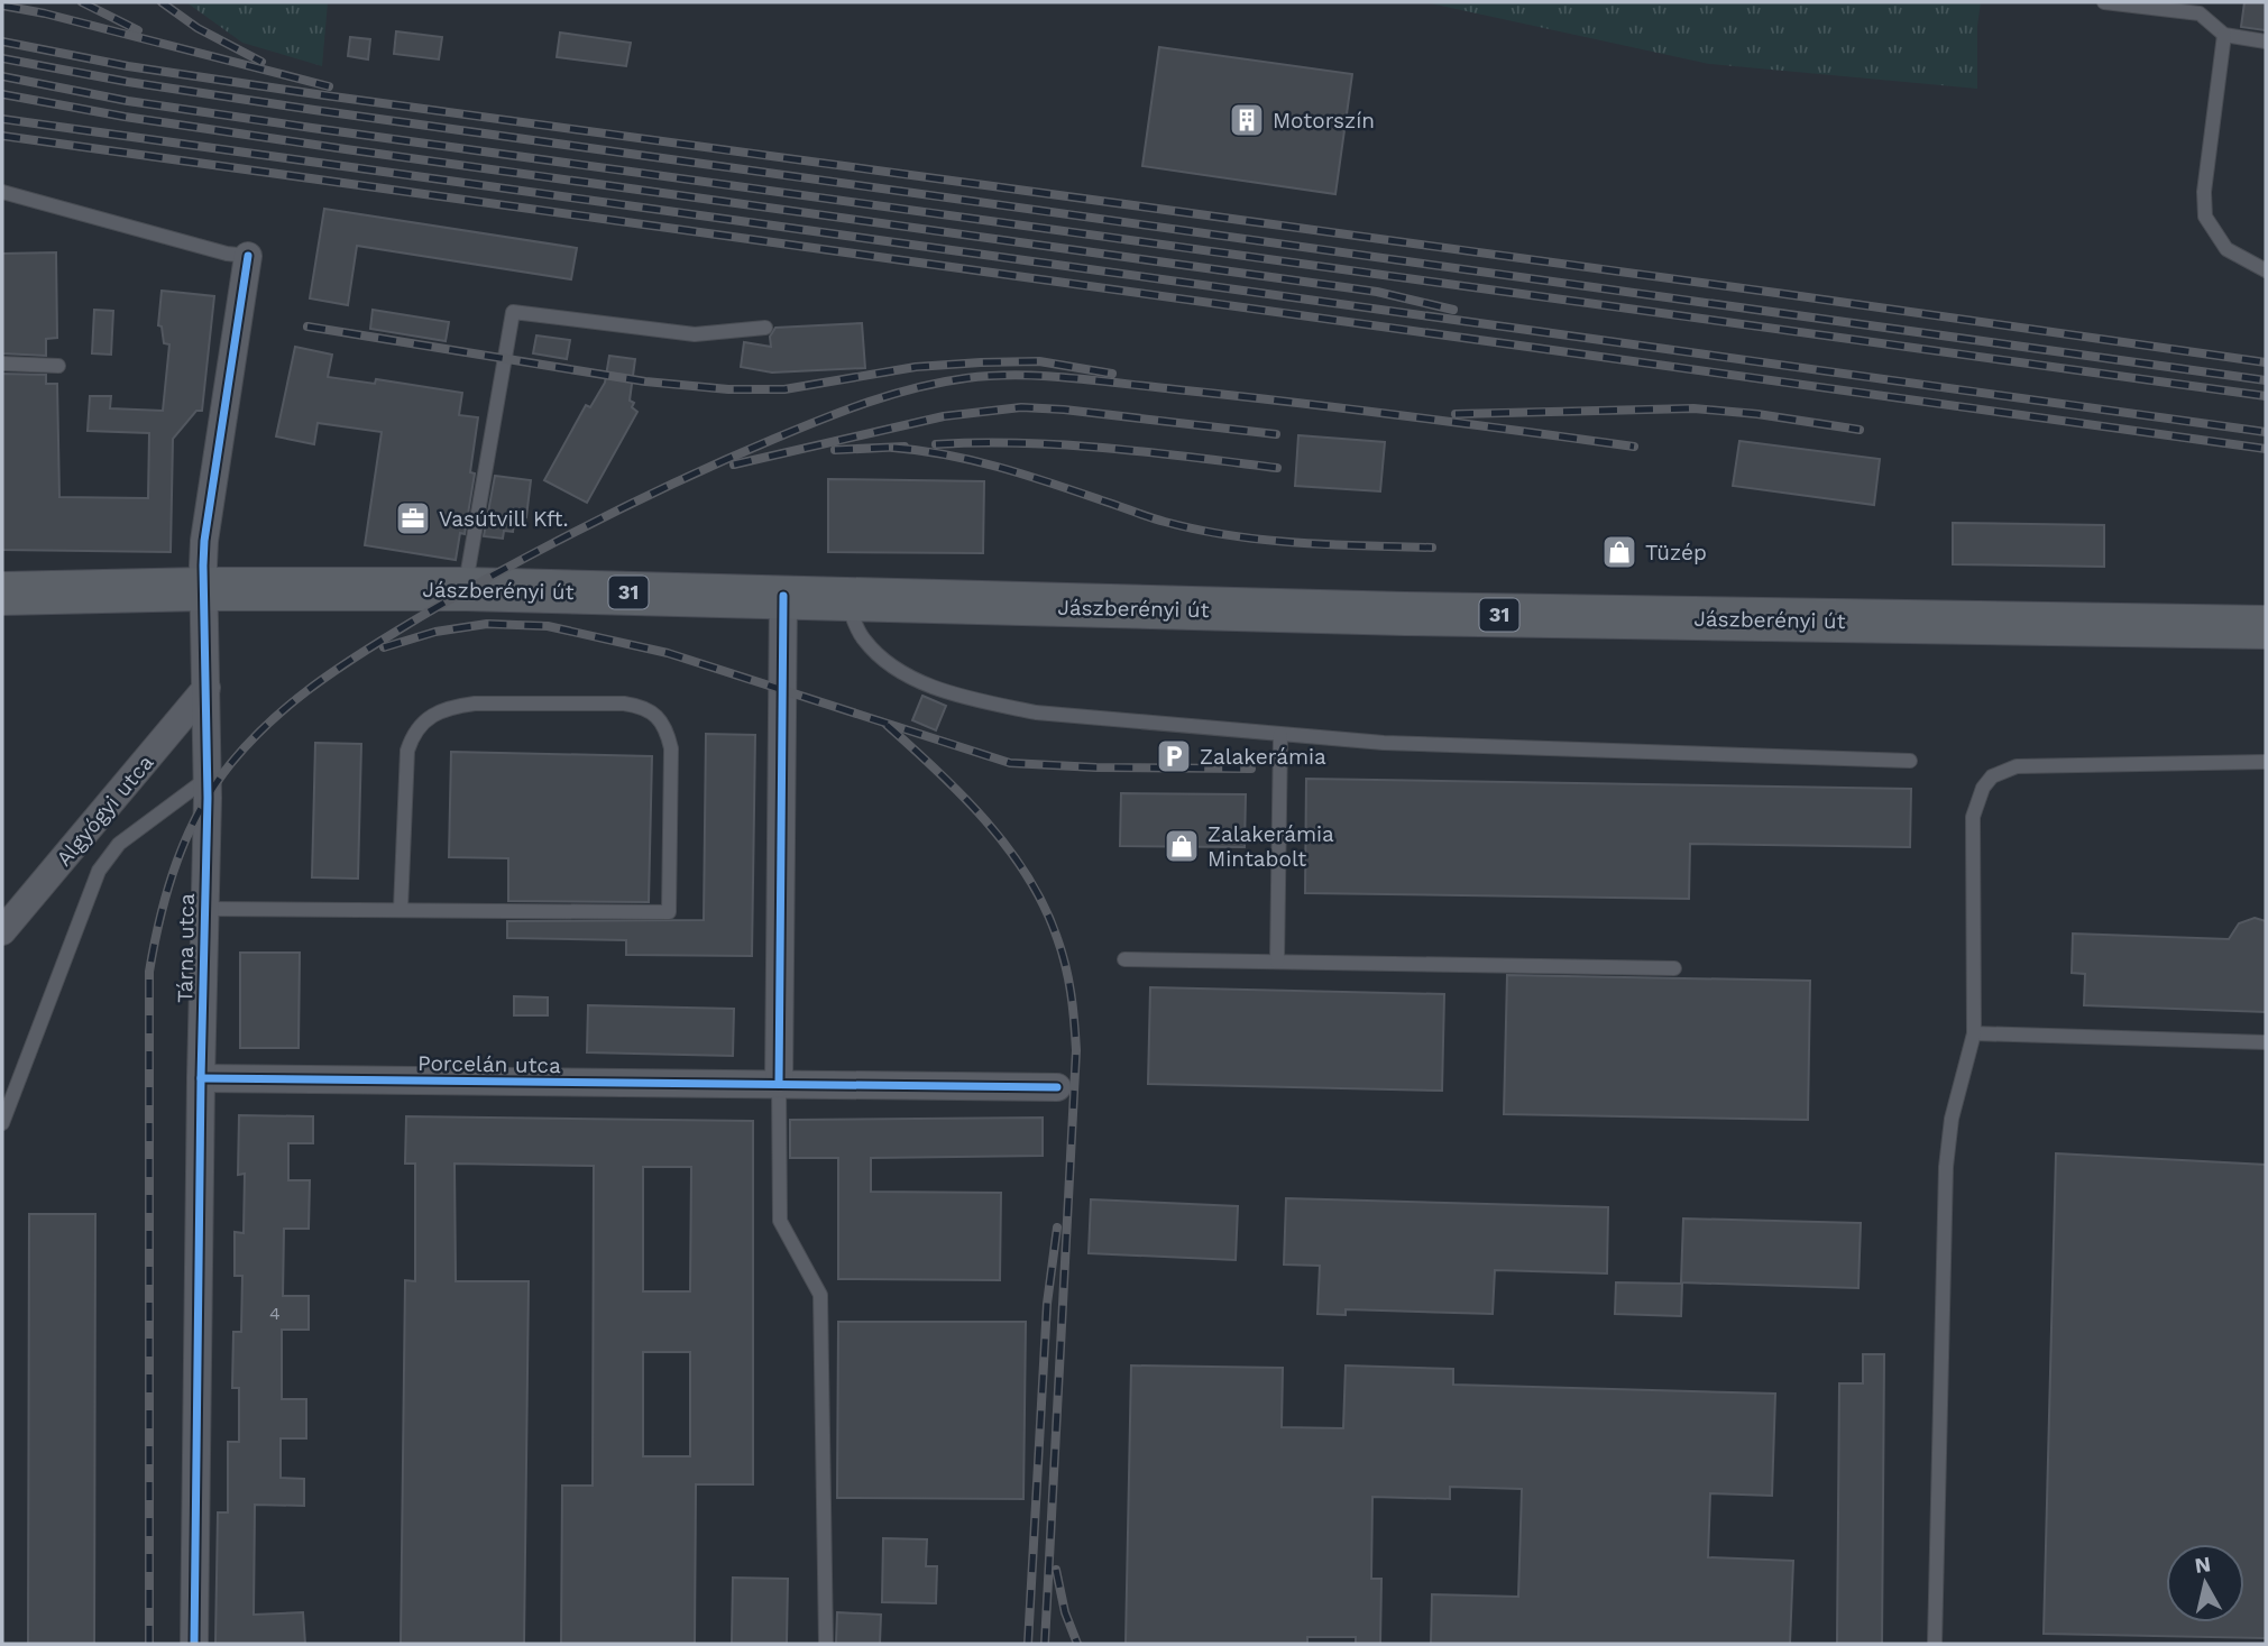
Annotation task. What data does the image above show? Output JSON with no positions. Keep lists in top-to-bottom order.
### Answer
{
  "streets": {
    "main road": ["Jászberényi út", "31"],
    "street": ["Algyógyi utca", "Tárna utca", "Porcelán utca"]
  },
  "crossings": [
    ["Jászberényi út", "Tárna utca"],
    ["Algyógyi utca", "Tárna utca"],
    ["Tárna utca", "Porcelán utca"]
  ],
  "places": {
    "building": ["Motorszín"],
    "office": ["Vasútvill Kft."],
    "shop": ["Tüzép", "Zalakerámia Mintabolt"],
    "parking": ["Zalakerámia"]
  },
  "house_numbers": ["4"],
  "north": "top"
}
